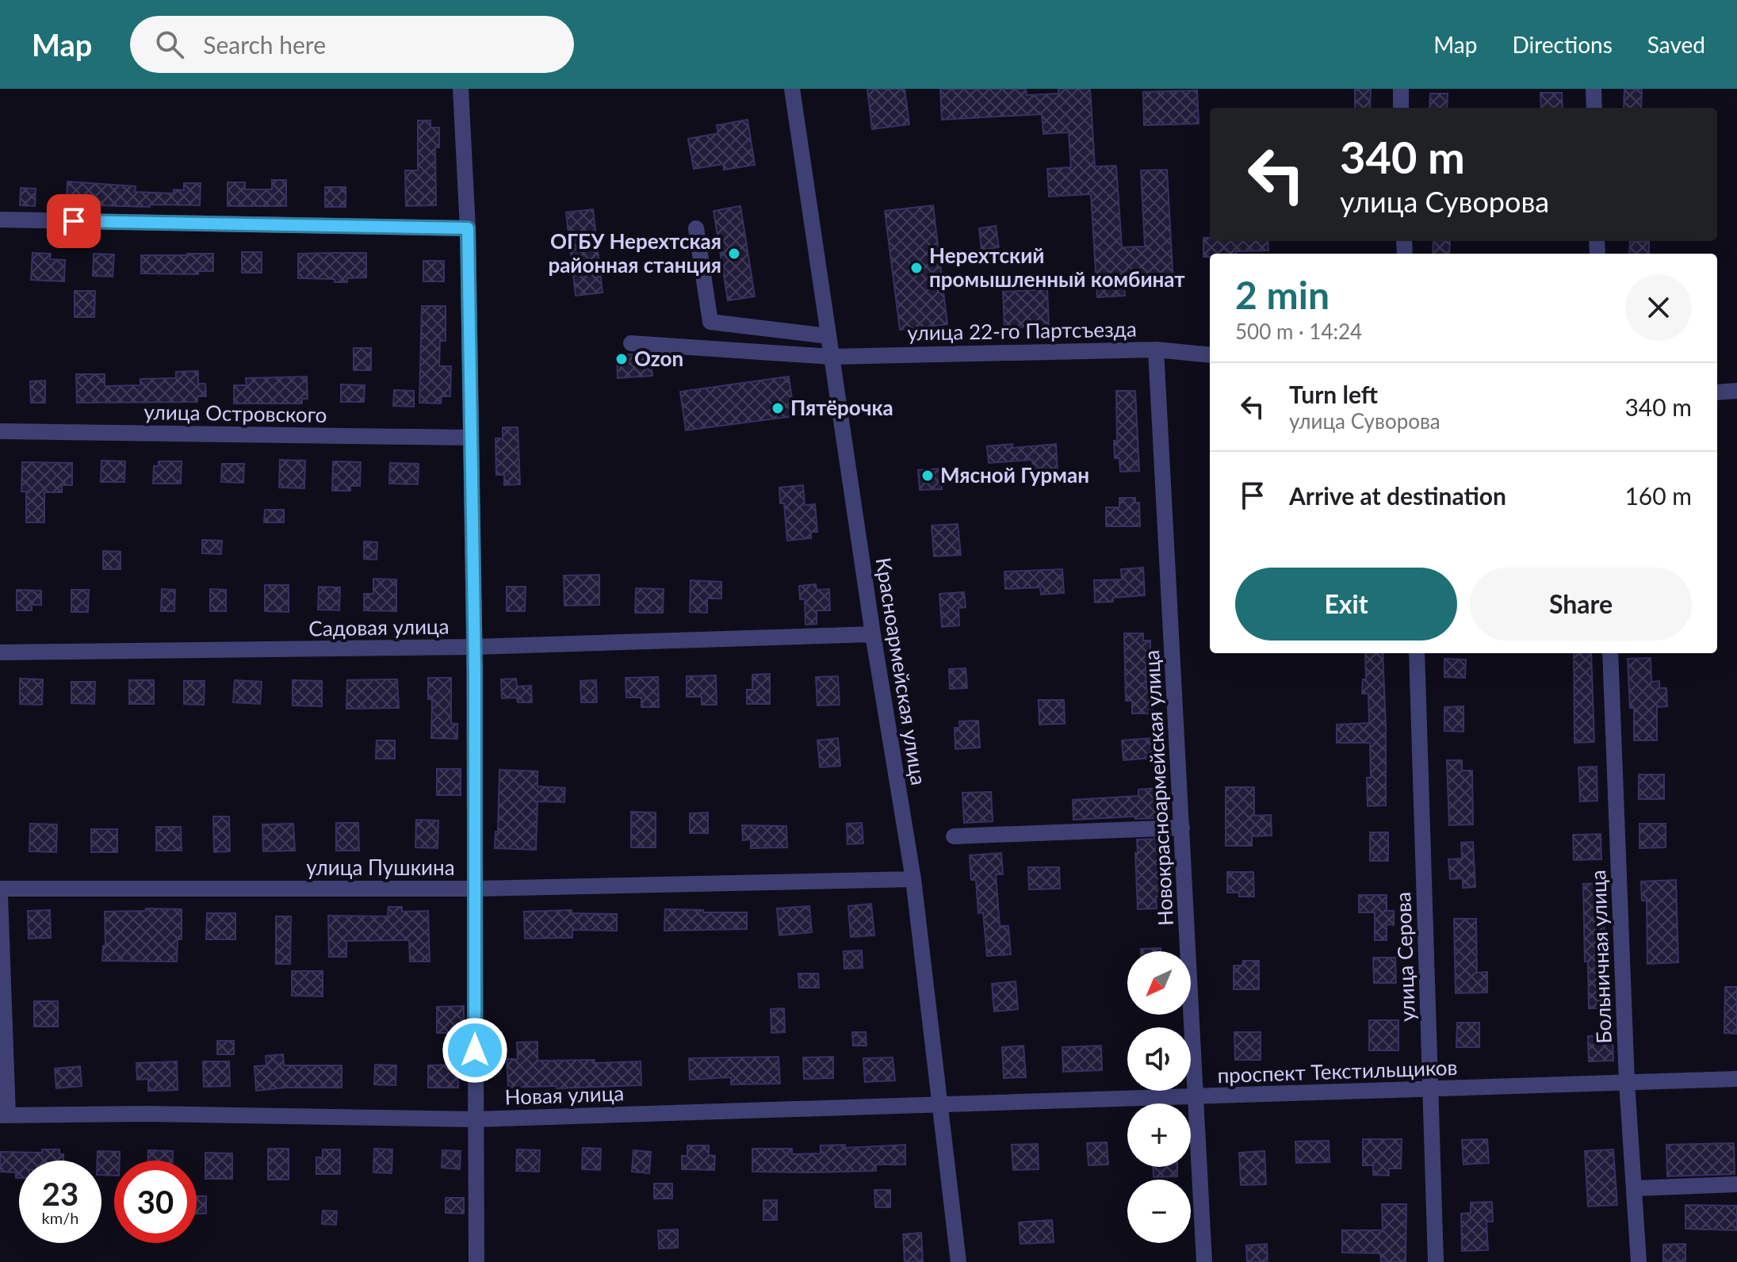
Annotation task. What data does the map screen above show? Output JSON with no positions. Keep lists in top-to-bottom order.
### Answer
{
  "streets": {
    "street": [
      "улица 22-го Партсъезда",
      "улица Островского",
      "Садовая улица",
      "Красноармейская улица",
      "Новокрасноармейская улица",
      "улица Пушкина",
      "улица Серова",
      "Больничная улица",
      "проспект Текстильщиков",
      "Новая улица"
    ]
  },
  "crossings": [
    ["улица 22-го Партсъезда", "Красноармейская улица"],
    ["улица 22-го Партсъезда", "Новокрасноармейская улица"],
    ["Садовая улица", "Красноармейская улица"],
    ["Красноармейская улица", "улица Пушкина"],
    ["Красноармейская улица", "проспект Текстильщиков"],
    ["Красноармейская улица", "Новая улица"],
    ["Новокрасноармейская улица", "проспект Текстильщиков"],
    ["улица Серова", "проспект Текстильщиков"],
    ["Больничная улица", "проспект Текстильщиков"],
    ["проспект Текстильщиков", "Новая улица"]
  ],
  "places": [
    "ОГБУ Нерехтская районная станция",
    "Нерехтский промышленный комбинат",
    "Ozon",
    "Пятёрочка",
    "Мясной Гурман"
  ],
  "north": "bottom left",
  "page": {
    "header": "Map",
    "search": "Search here",
    "nav": ["Map", "Directions", "Saved"],
    "turn": ["340 m", "улица Суворова"],
    "heading": ["2 min", "500 m · 14:24"],
    "list": [
      {
        "name": "Turn left",
        "note": "улица Суворова",
        "value": "340 m"
      },
      {
        "name": "Arrive at destination",
        "value": "160 m"
      }
    ],
    "buttons": ["Exit", "Share"],
    "map_buttons": ["+", "−"],
    "speed": "23 km/h",
    "limit": "30"
  }
}
